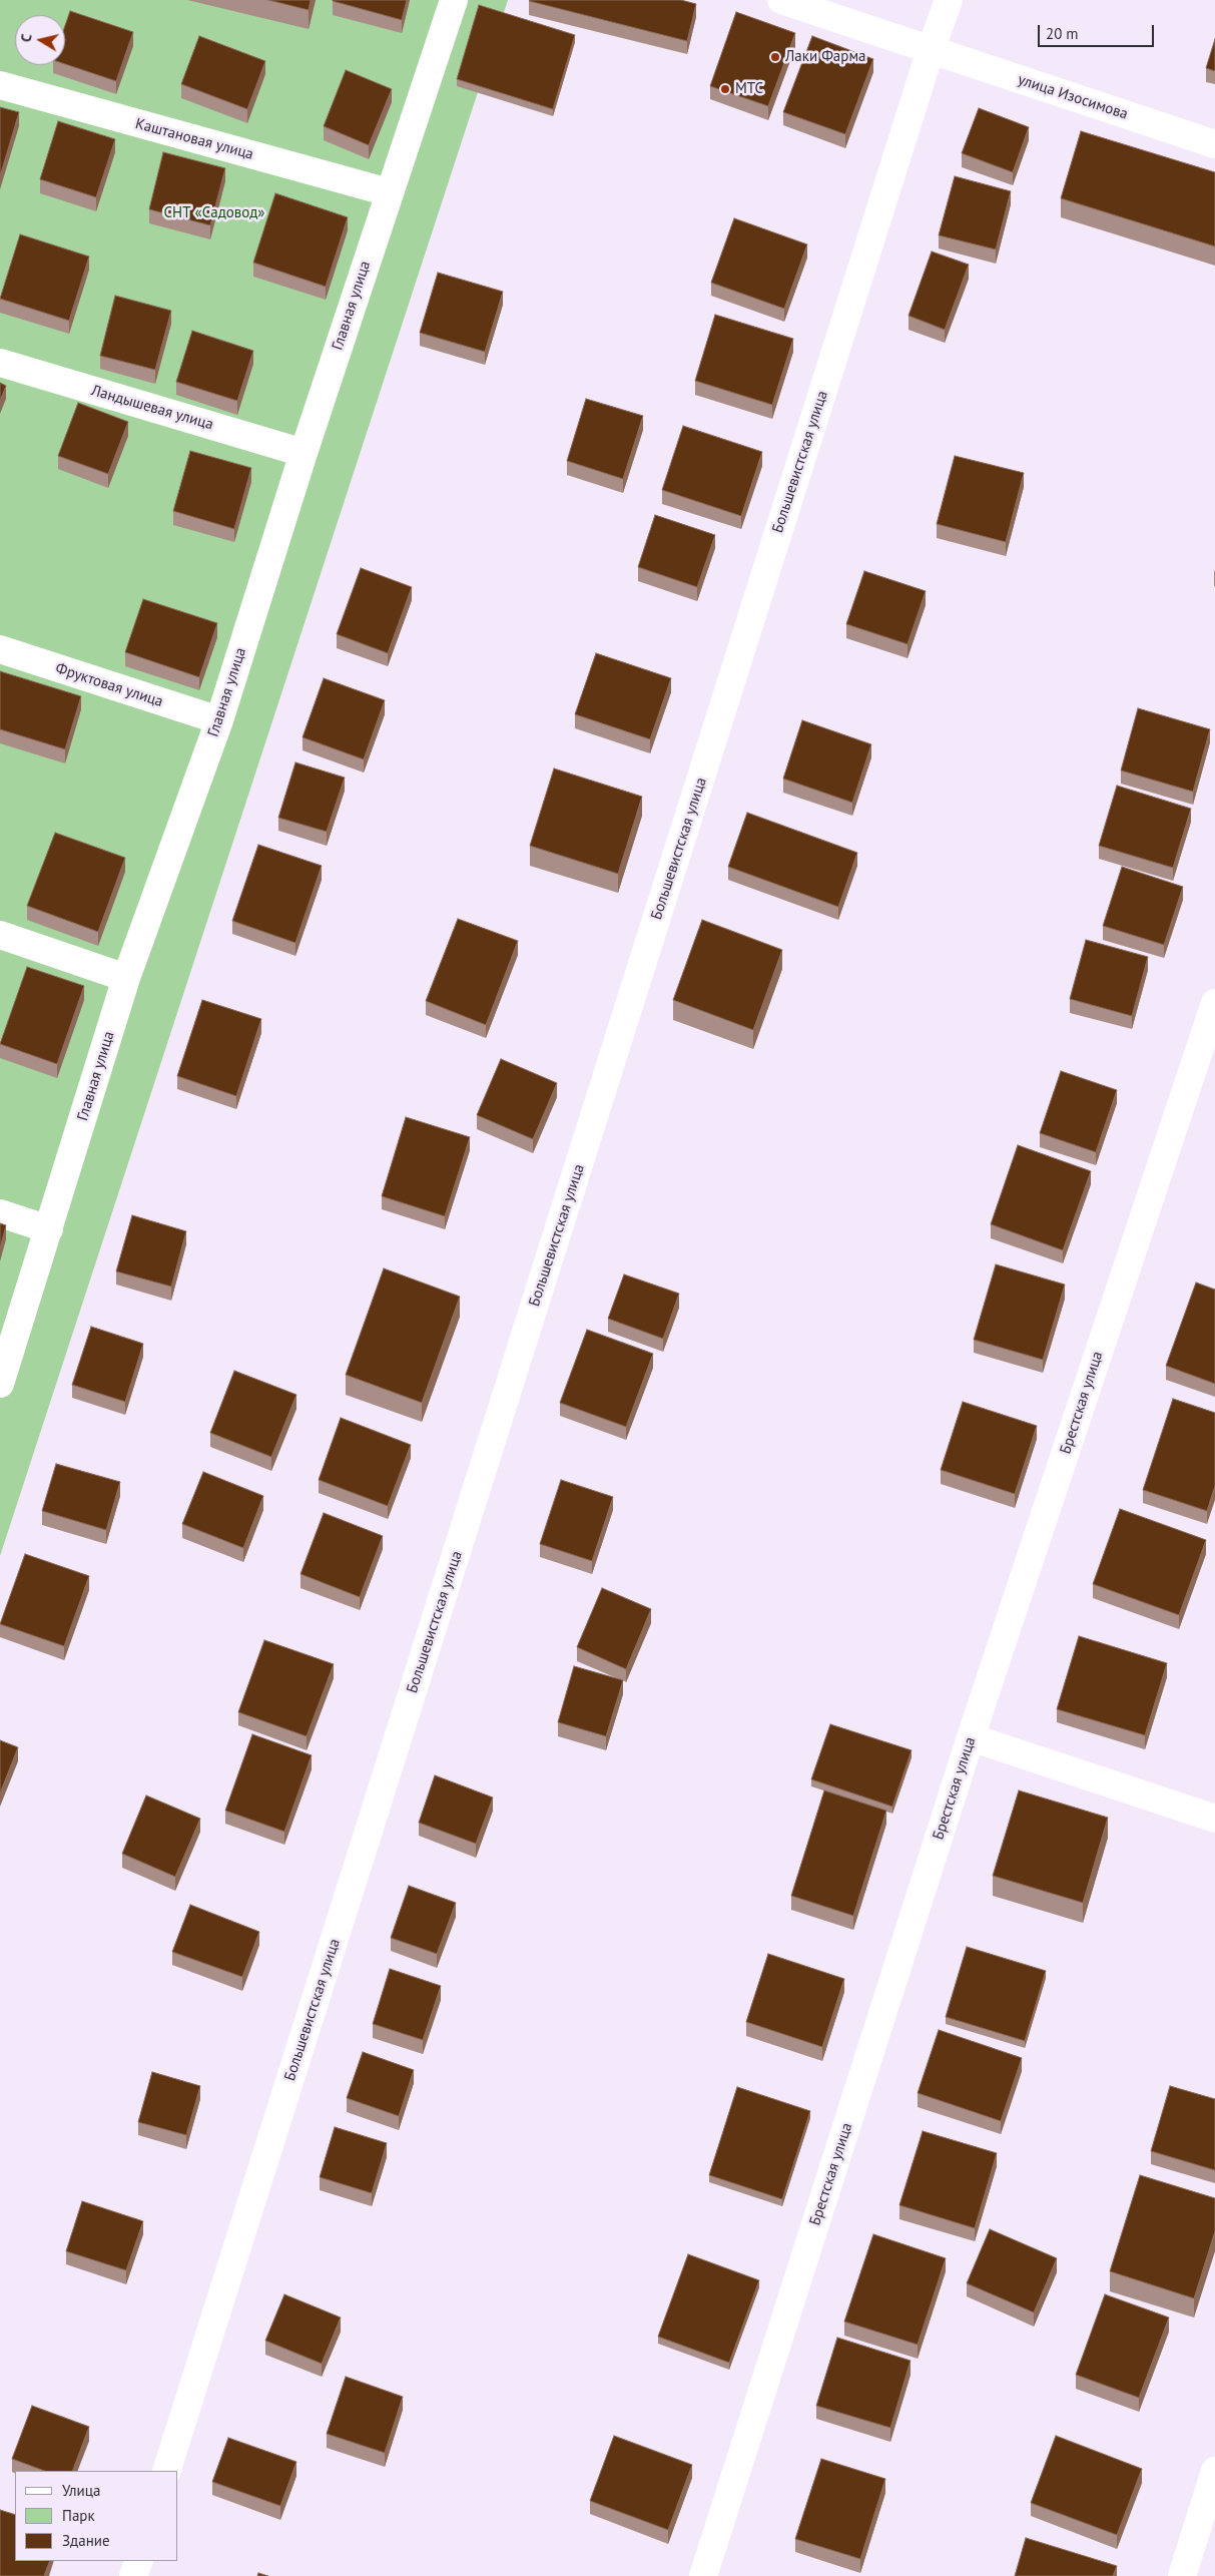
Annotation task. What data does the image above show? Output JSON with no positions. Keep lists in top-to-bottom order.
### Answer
{
  "streets": {
    "street": [
      "улица Изосимова",
      "Каштановая улица",
      "Главная улица",
      "Ландышевая улица",
      "Большевистская улица",
      "Фруктовая улица",
      "Брестская улица"
    ]
  },
  "crossings": [
    ["улица Изосимова", "Большевистская улица"],
    ["Каштановая улица", "Главная улица"],
    ["Главная улица", "Ландышевая улица"],
    ["Главная улица", "Фруктовая улица"]
  ],
  "parks": ["СНТ «Садовод»"],
  "places": ["Лаки Фарма", "МТС"],
  "legend": ["Улица", "Парк", "Здание"],
  "scale_bar": "20 m",
  "north": "left"
}
